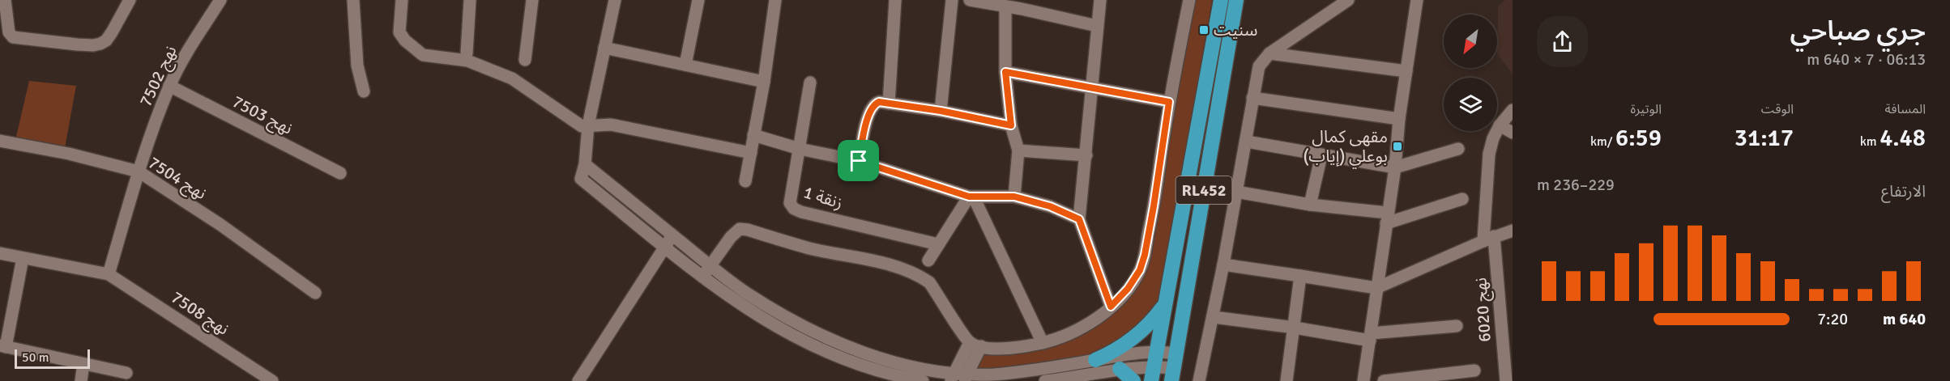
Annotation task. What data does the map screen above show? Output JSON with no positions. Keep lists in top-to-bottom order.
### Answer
{
  "streets": {
    "highway": ["RL452"],
    "street": [
      "نهج 7502",
      "نهج 7503",
      "نهج 7504",
      "زنقة 1",
      "نهج 6020",
      "نهج 7508"
    ]
  },
  "crossings": [
    ["نهج 7502", "نهج 7503"],
    ["نهج 7502", "نهج 7504"],
    ["نهج 7502", "نهج 7508"]
  ],
  "places": {
    "transit": ["سنيت", "مقهى كمال بوعلي (إياب)"]
  },
  "scale_bar": "50 m",
  "north": "bottom left",
  "page": {
    "heading": ["جري صباحي", "06:13 · 7 × 640 m"],
    "stats": [
      ["المسافة", "4.48 km"],
      ["الوقت", "31:17"],
      ["الوتيرة", "6:59 /km"]
    ],
    "chart": ["الارتفاع", "229–236 m"],
    "list": [
      {
        "name": "640 m",
        "note": "7:20"
      }
    ],
    "scale": "50 m"
  }
}
